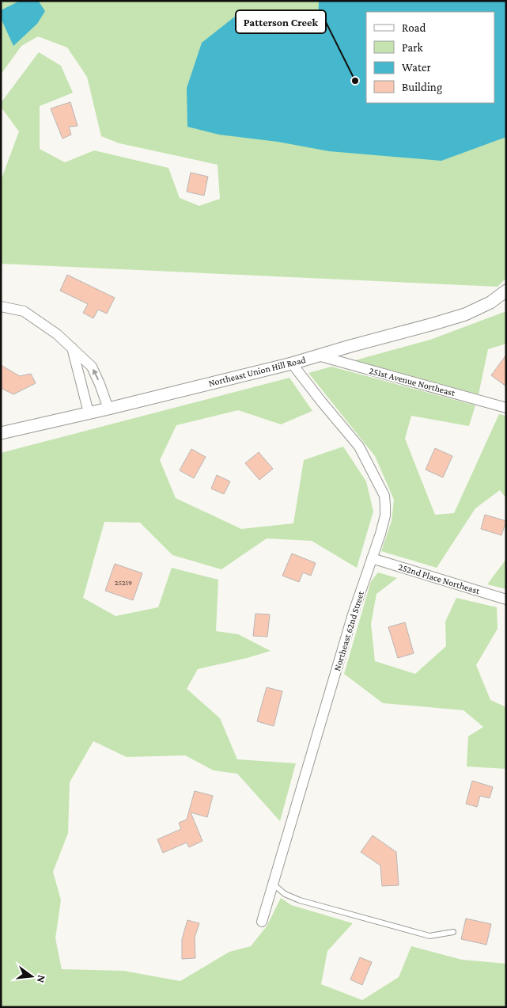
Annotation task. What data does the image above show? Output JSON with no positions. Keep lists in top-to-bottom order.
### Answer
{
  "streets": {
    "street": [
      "Northeast Union Hill Road",
      "251st Avenue Northeast",
      "252nd Place Northeast",
      "Northeast 62nd Street"
    ]
  },
  "crossings": [
    ["Northeast Union Hill Road", "251st Avenue Northeast"],
    ["Northeast Union Hill Road", "Northeast 62nd Street"],
    ["252nd Place Northeast", "Northeast 62nd Street"]
  ],
  "places": ["Patterson Creek"],
  "house_numbers": ["25219"],
  "legend": [
    "Road",
    "Park",
    "Water",
    "Building"
  ],
  "north": "right"
}
